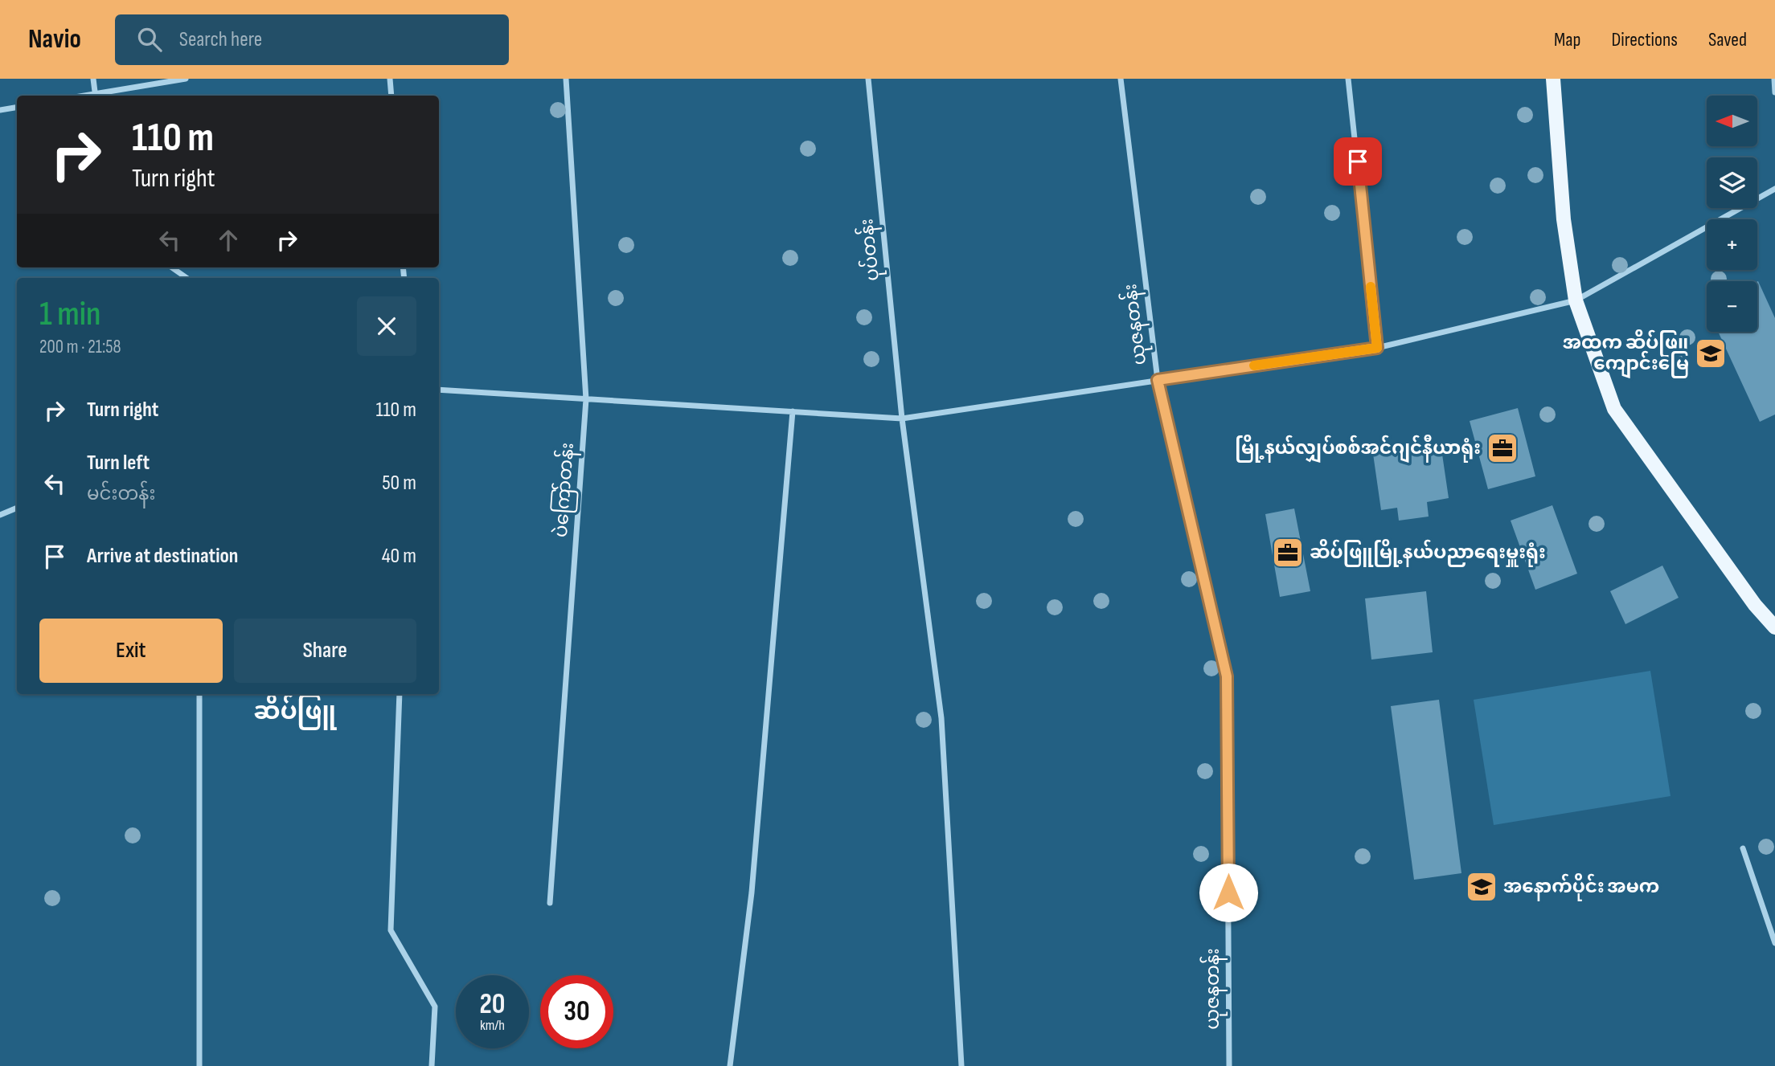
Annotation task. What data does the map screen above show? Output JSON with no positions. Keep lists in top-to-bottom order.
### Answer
{
  "streets": {
    "street": ["ပုပ်တန်း", "ယုဇနတန်း", "ပဲကြော်တန်း"]
  },
  "districts": ["ဆိပ်ဖြူ"],
  "places": {
    "school or university": ["အထက ဆိပ်ဖြူ ကျောင်းမြေ", "အနောက်ပိုင်း အမက"],
    "office": ["မြို့နယ်လျှပ်စစ်အင်ဂျင်နီယာရုံး", "ဆိပ်ဖြူမြို့နယ်ပညာရေးမှူးရုံး"]
  },
  "north": "left",
  "page": {
    "header": "Navio",
    "search": "Search here",
    "nav": ["Map", "Directions", "Saved"],
    "map_buttons": ["+", "−"],
    "turn": ["110 m", "Turn right"],
    "heading": ["1 min", "200 m · 21:58"],
    "list": [
      {
        "name": "Turn right",
        "value": "110 m"
      },
      {
        "name": "Turn left",
        "note": "မင်းတန်း",
        "value": "50 m"
      },
      {
        "name": "Arrive at destination",
        "value": "40 m"
      }
    ],
    "buttons": ["Exit", "Share"],
    "speed": "20 km/h",
    "limit": "30"
  }
}
